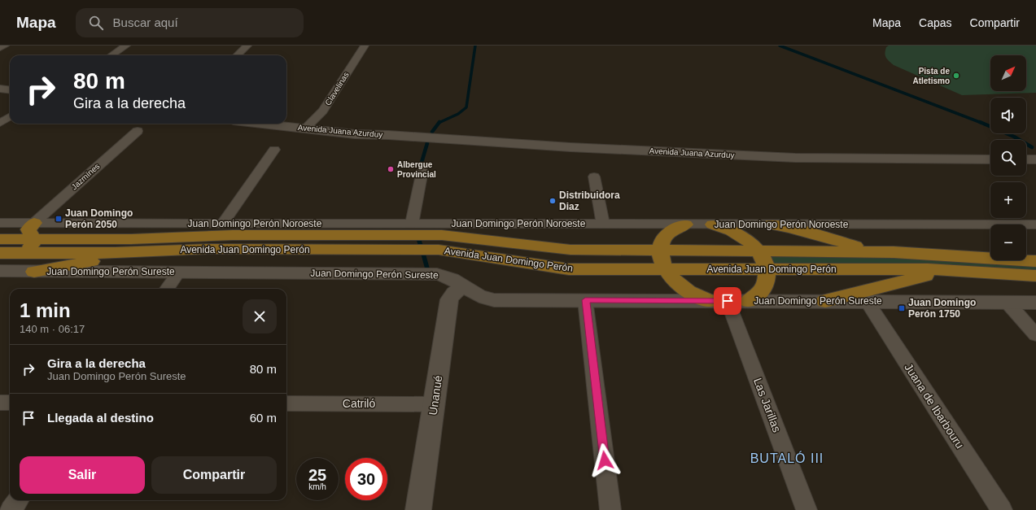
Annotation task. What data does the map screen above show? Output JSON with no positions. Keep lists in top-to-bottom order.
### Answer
{
  "streets": {
    "main road": ["Avenida Juan Domingo Perón"],
    "street": [
      "Clavelinas",
      "Avenida Juana Azurduy",
      "Jazmínes",
      "Juan Domingo Perón Noroeste",
      "Juan Domingo Perón Sureste",
      "Unanué",
      "Catriló",
      "Las Jarillas",
      "Juana de Ibarbouru"
    ]
  },
  "crossings": [
    ["Clavelinas", "Avenida Juana Azurduy"],
    ["Jazmínes", "Juan Domingo Perón Noroeste"],
    ["Jazmínes", "Avenida Juan Domingo Perón"],
    ["Juan Domingo Perón Noroeste", "Avenida Juan Domingo Perón"],
    ["Juan Domingo Perón Sureste", "Unanué"],
    ["Juan Domingo Perón Sureste", "Las Jarillas"],
    ["Juan Domingo Perón Sureste", "Juana de Ibarbouru"],
    ["Unanué", "Catriló"]
  ],
  "districts": ["BUTALÓ III"],
  "places": {
    "other": ["Pista de Atletismo", "Albergue Provincial", "Distribuidora Diaz"],
    "transit": ["Juan Domingo Perón 2050", "Juan Domingo Perón 1750"]
  },
  "north": "top right",
  "page": {
    "header": "Mapa",
    "search": "Buscar aquí",
    "nav": ["Mapa", "Capas", "Compartir"],
    "map_buttons": ["+", "−"],
    "turn": ["80 m", "Gira a la derecha"],
    "heading": ["1 min", "140 m · 06:17"],
    "list": [
      {
        "name": "Gira a la derecha",
        "note": "Juan Domingo Perón Sureste",
        "value": "80 m"
      },
      {
        "name": "Llegada al destino",
        "value": "60 m"
      }
    ],
    "buttons": ["Salir", "Compartir"],
    "speed": "25 km/h",
    "limit": "30"
  }
}
